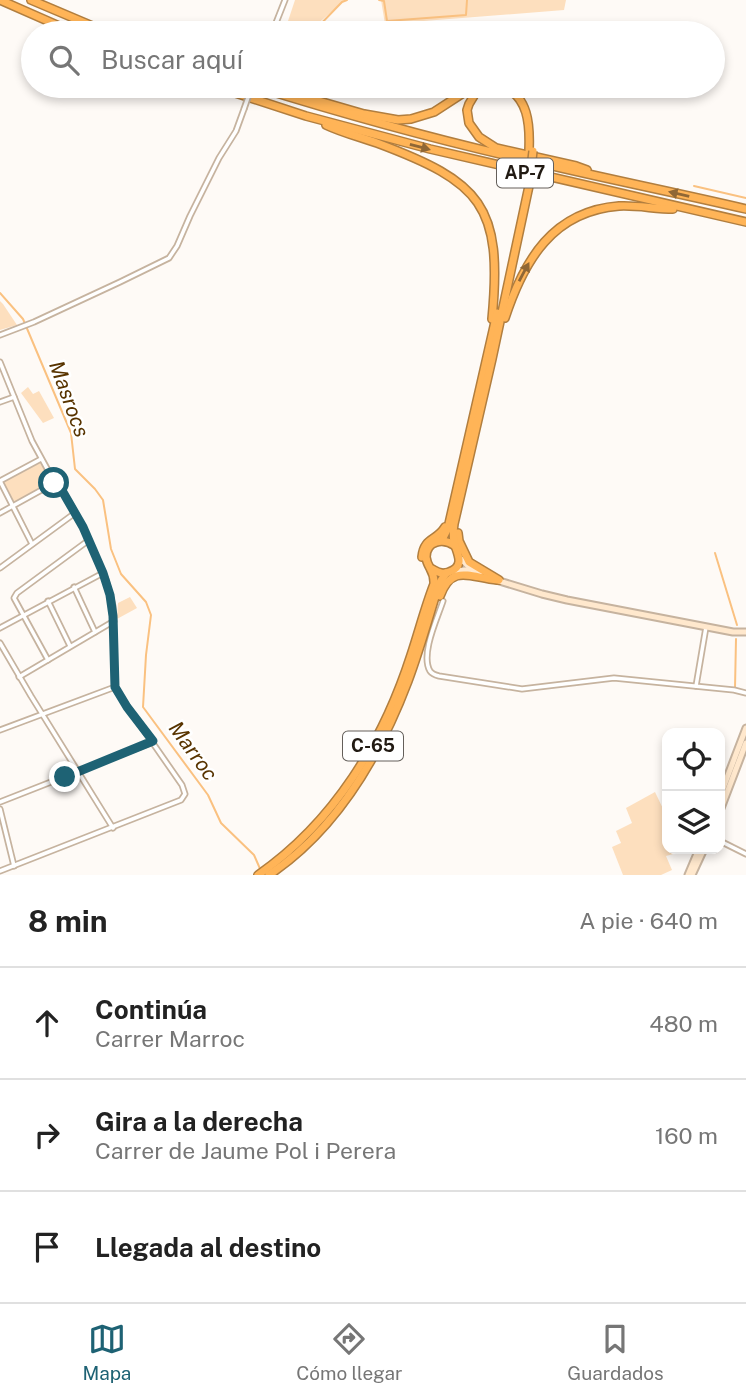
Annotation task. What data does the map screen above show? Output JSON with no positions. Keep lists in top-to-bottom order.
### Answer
{
  "streets": {
    "highway": ["AP-7", "C-65"]
  },
  "water": ["Masrocs", "Marroc"],
  "page": {
    "search": "Buscar aquí",
    "heading": ["8 min", "A pie · 640 m"],
    "list": [
      ["Continúa", "Carrer Marroc", "480 m"],
      ["Gira a la derecha", "Carrer de Jaume Pol i Perera", "160 m"],
      "Llegada al destino"
    ],
    "nav": ["Mapa", "Cómo llegar", "Guardados"]
  }
}
